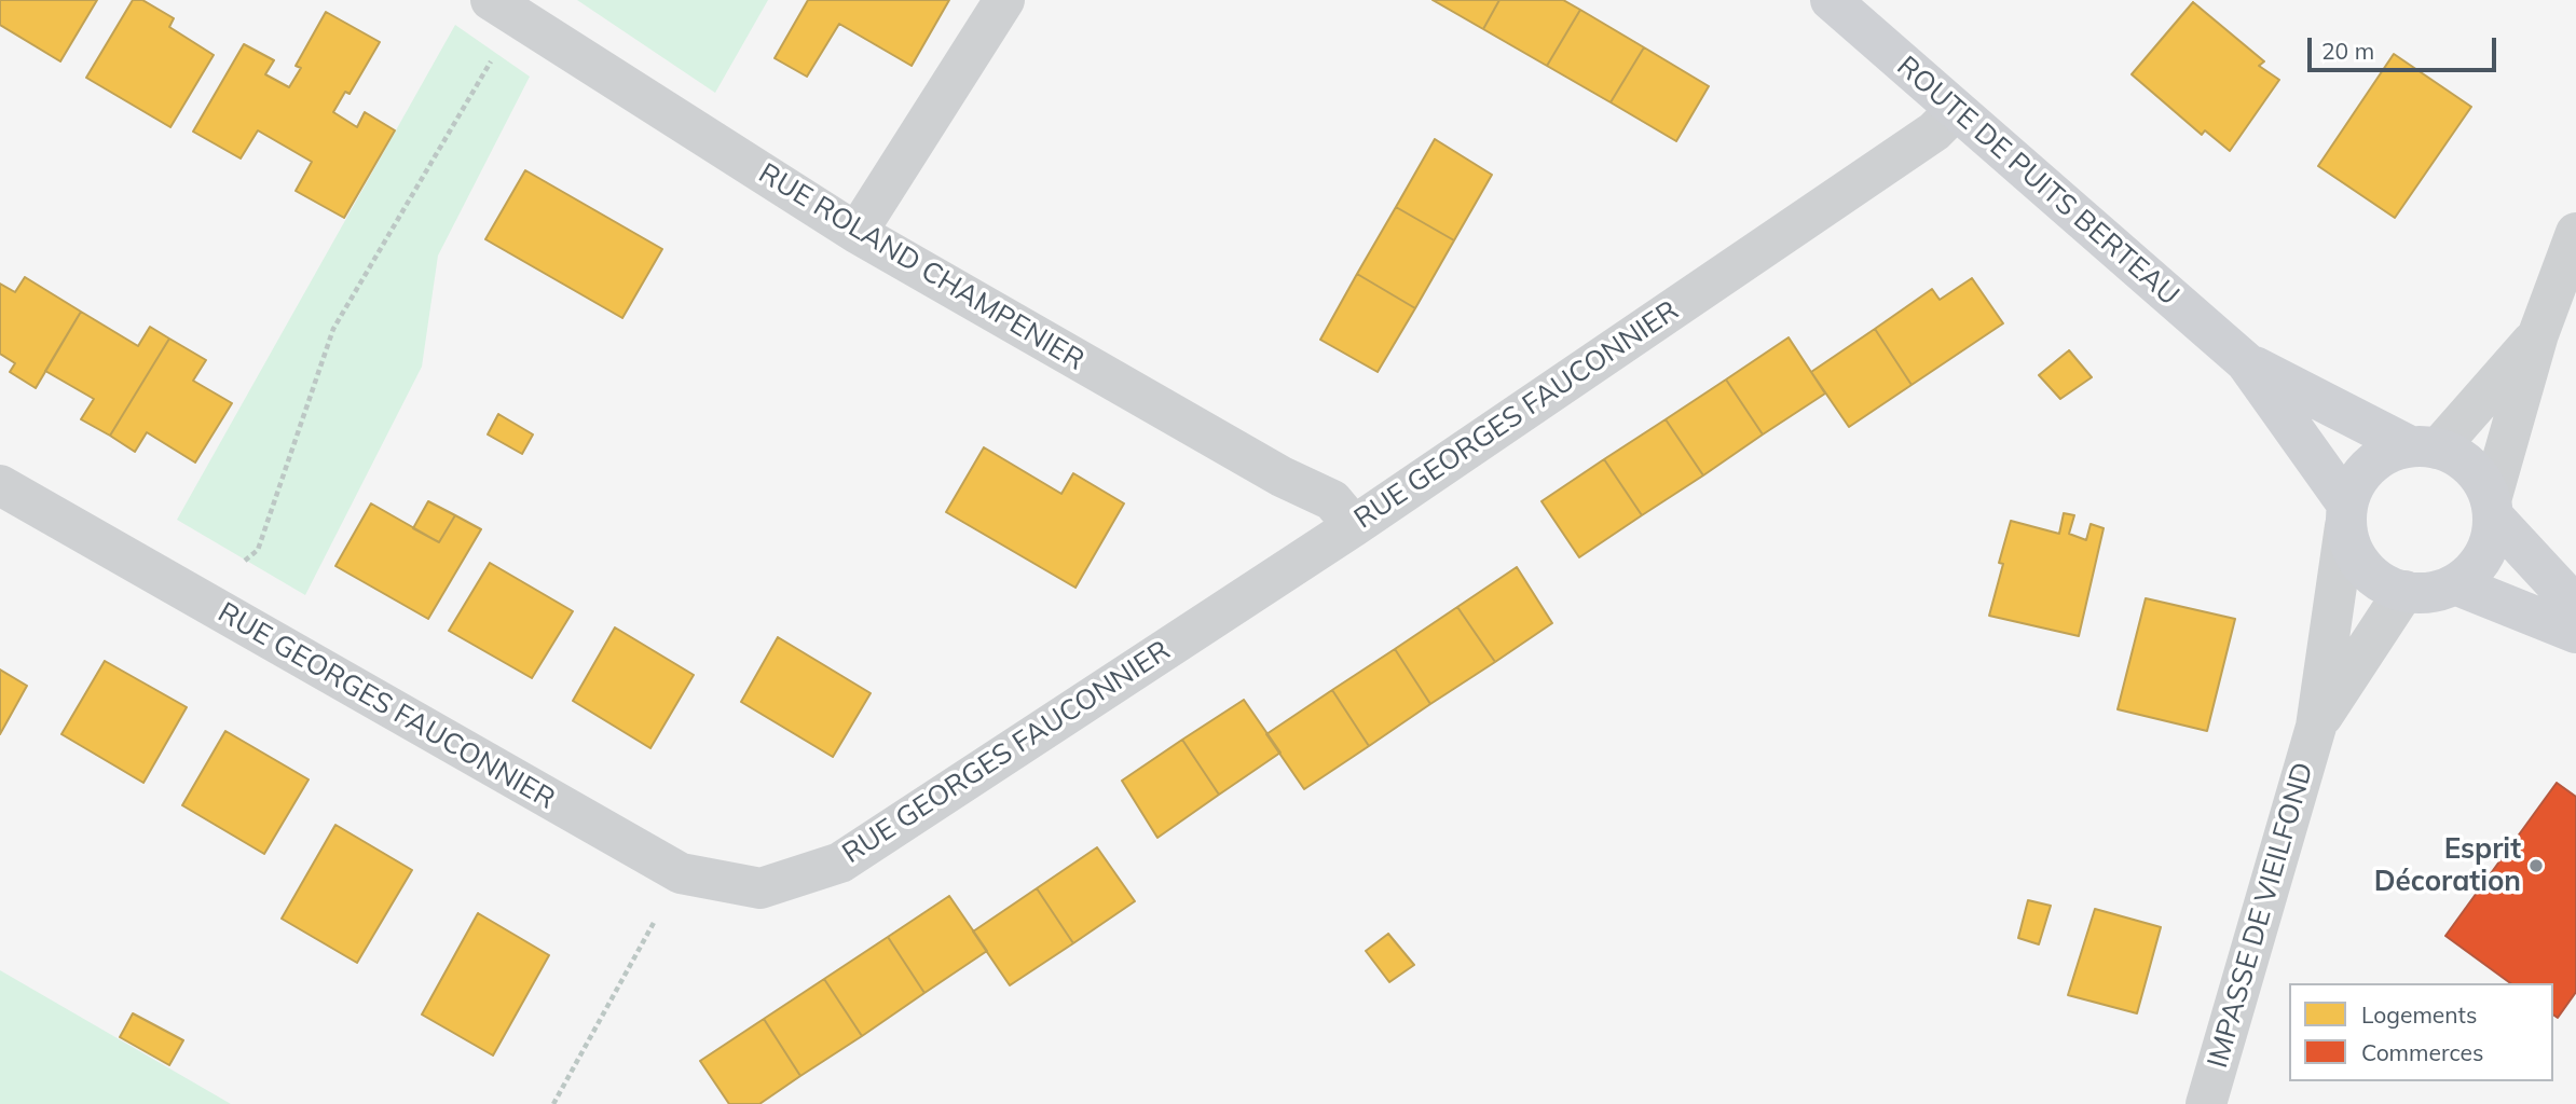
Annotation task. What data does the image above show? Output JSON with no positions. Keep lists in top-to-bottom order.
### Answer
{
  "streets": {
    "street": [
      "ROUTE DE PUITS BERTEAU",
      "RUE ROLAND CHAMPENIER",
      "RUE GEORGES FAUCONNIER",
      "IMPASSE DE VIEILFOND"
    ]
  },
  "crossings": [
    ["ROUTE DE PUITS BERTEAU", "RUE GEORGES FAUCONNIER"],
    ["ROUTE DE PUITS BERTEAU", "IMPASSE DE VIEILFOND"],
    ["RUE ROLAND CHAMPENIER", "RUE GEORGES FAUCONNIER"]
  ],
  "places": ["Esprit Décoration"],
  "legend": ["Logements", "Commerces"],
  "scale_bar": "20 m"
}
